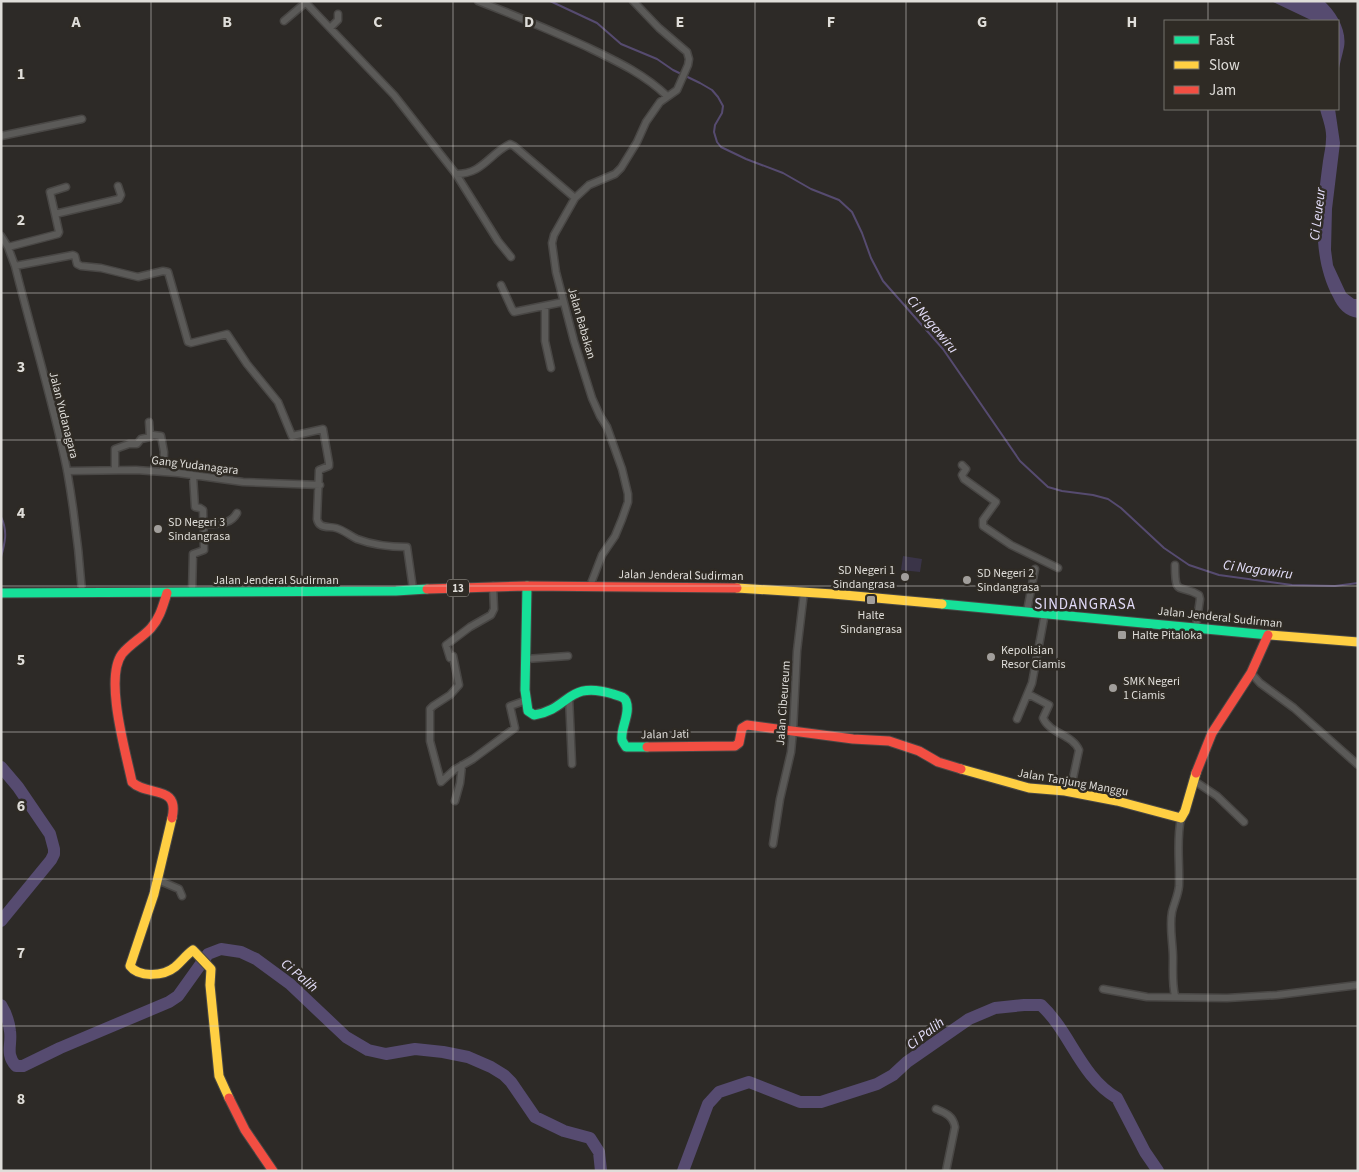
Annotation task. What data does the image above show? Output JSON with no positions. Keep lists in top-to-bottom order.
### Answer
{
  "streets": {
    "main road": [
      "Jalan Jenderal Sudirman",
      "13",
      "Jalan Jati",
      "Jalan Tanjung Manggu"
    ],
    "street": [
      "Jalan Babakan",
      "Jalan Yudanagara",
      "Gang Yudanagara",
      "Jalan Cibeureum"
    ]
  },
  "crossings": [
    ["Jalan Babakan", "Jalan Jenderal Sudirman"],
    ["Jalan Yudanagara", "Gang Yudanagara"],
    ["Jalan Yudanagara", "Jalan Jenderal Sudirman"],
    ["Jalan Jenderal Sudirman", "Jalan Cibeureum"],
    ["Jalan Cibeureum", "Jalan Jati"],
    ["Jalan Cibeureum", "Jalan Tanjung Manggu"],
    ["Jalan Jati", "Jalan Tanjung Manggu"]
  ],
  "districts": ["SINDANGRASA"],
  "water": ["Ci Leueur", "Ci Nagawiru", "Ci Palih"],
  "places": {
    "other": [
      "SD Negeri 3 Sindangrasa",
      "SD Negeri 1 Sindangrasa",
      "SD Negeri 2 Sindangrasa",
      "Kepolisian Resor Ciamis",
      "SMK Negeri 1 Ciamis"
    ],
    "transit": ["Halte Sindangrasa", "Halte Pitaloka"]
  },
  "legend": ["Fast", "Slow", "Jam"],
  "grid": {
    "columns": [
      "A",
      "B",
      "C",
      "D",
      "E",
      "F",
      "G",
      "H"
    ],
    "rows": [
      "1",
      "2",
      "3",
      "4",
      "5",
      "6",
      "7",
      "8"
    ]
  }
}
